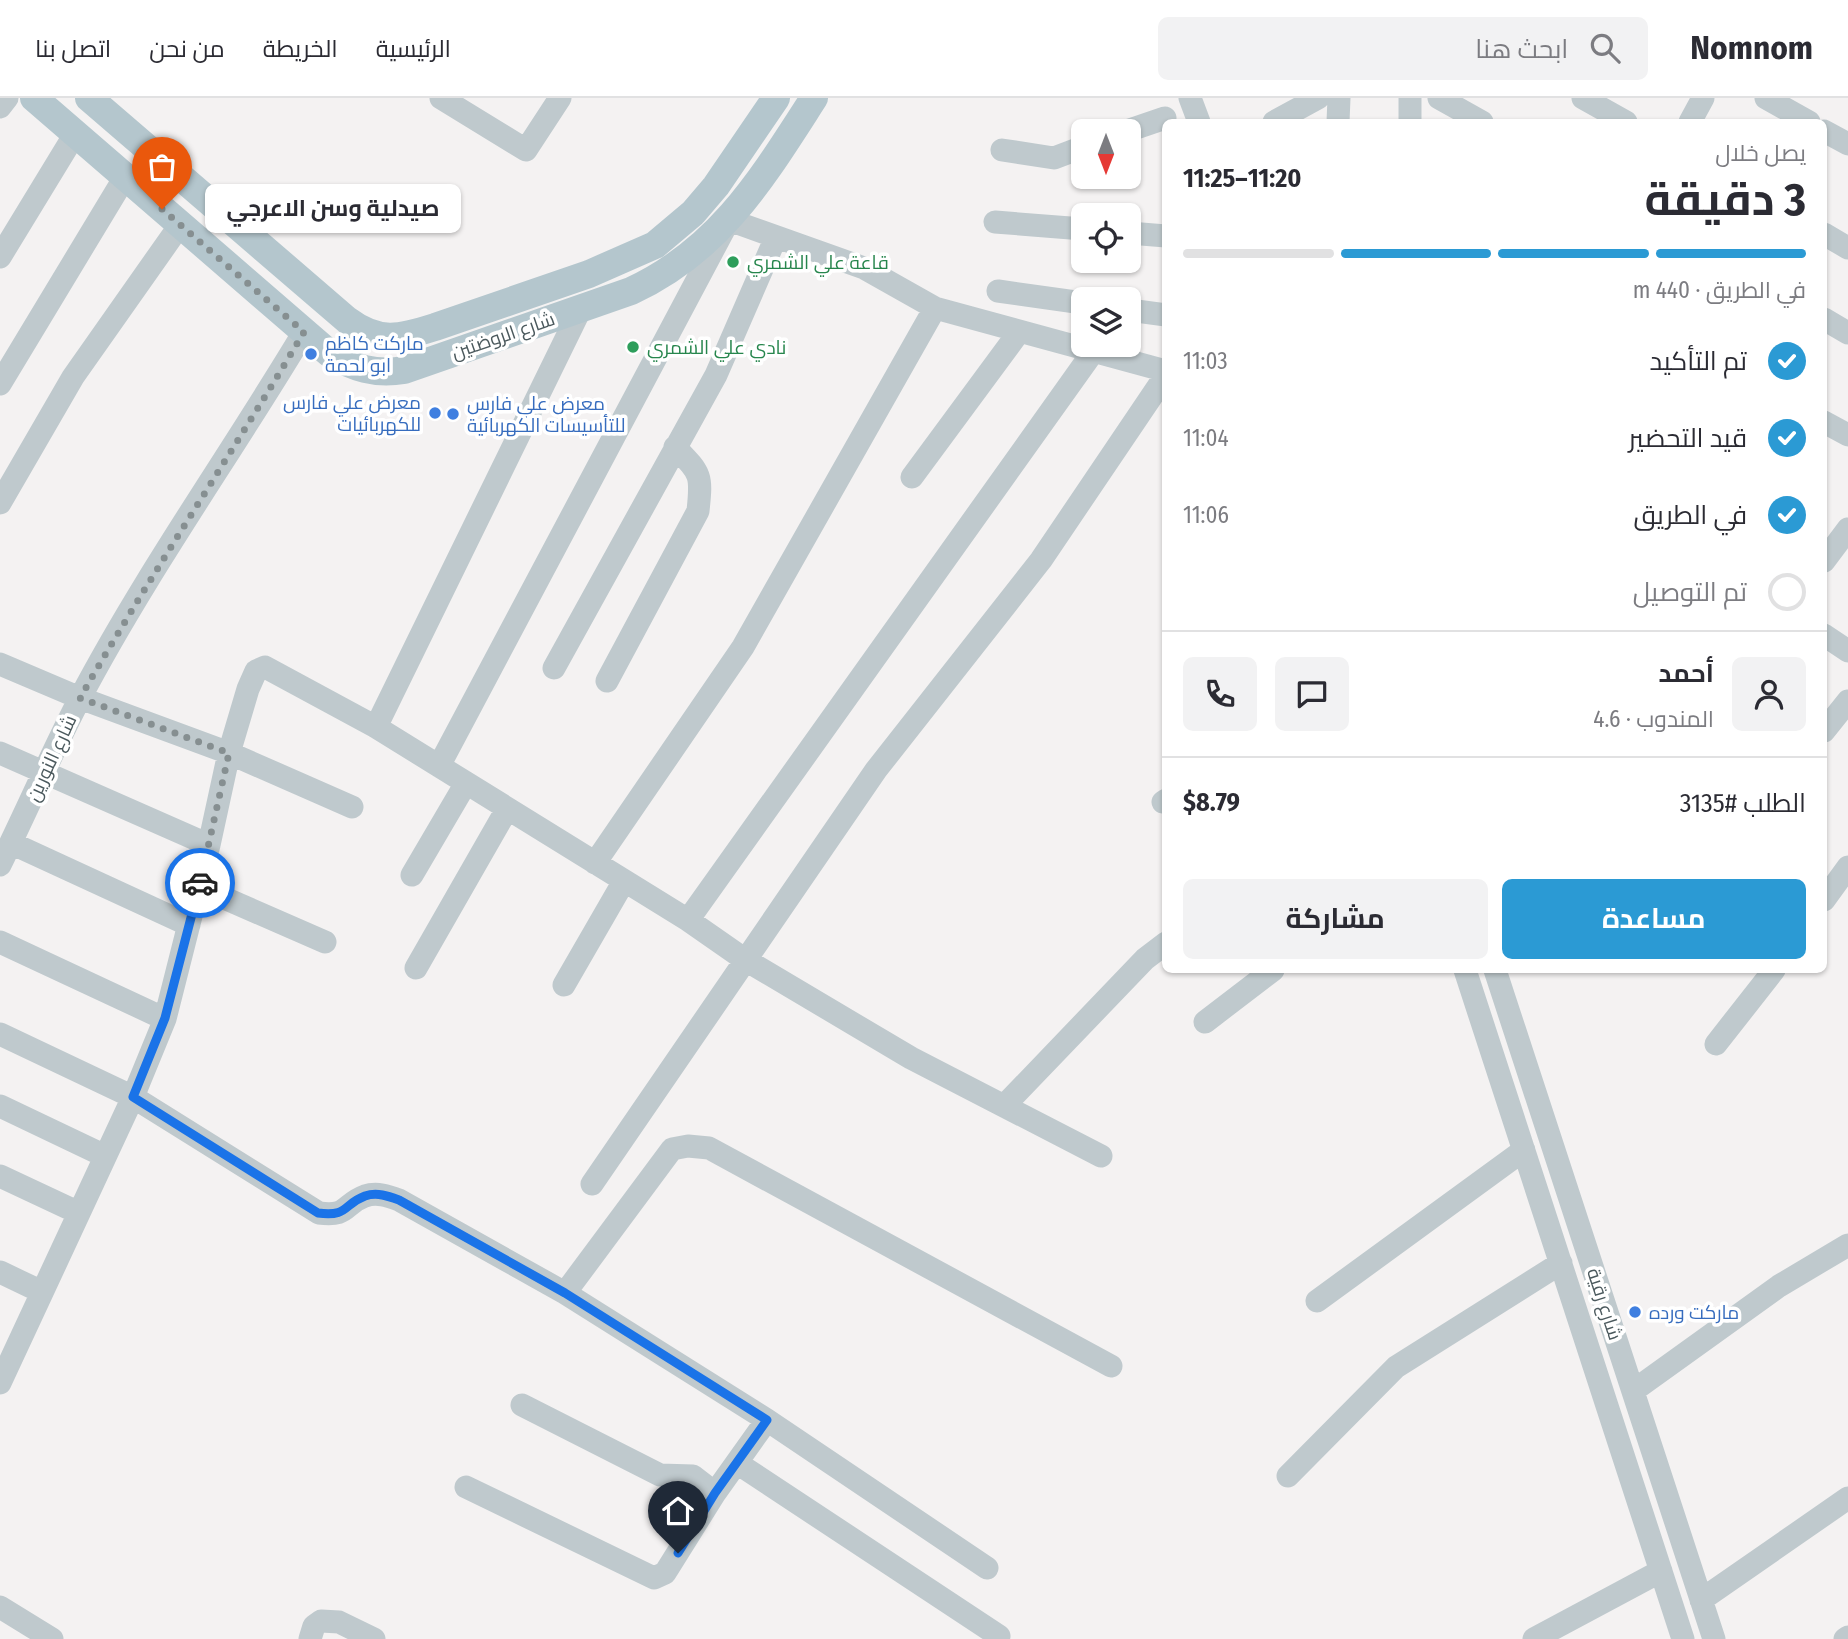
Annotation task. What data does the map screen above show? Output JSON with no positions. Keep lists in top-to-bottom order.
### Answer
{
  "streets": {
    "main road": ["شارع الروضتين"],
    "street": ["شارع النورين", "شارع رقية"]
  },
  "crossings": [
    ["شارع الروضتين", "شارع النورين"]
  ],
  "places": [
    "صيدلية وسن الاعرجي",
    "قاعة علي الشمري",
    "نادي علي الشمري",
    "ماركت كاظم ابو لحمة",
    "معرض علي فارس للكهربائيات",
    "معرض علي فارس للتأسيسات الكهربائية",
    "ماركت ورده"
  ],
  "north": "bottom",
  "page": {
    "header": "Nomnom",
    "search": "ابحث هنا",
    "nav": [
      "الرئيسية",
      "الخريطة",
      "من نحن",
      "اتصل بنا"
    ],
    "heading": ["3 دقيقة", "يصل خلال", "11:20–11:25"],
    "panel": [
      "أحمد",
      "المندوب · 4.6",
      "الطلب #3135",
      "$8.79"
    ],
    "bubble": "صيدلية وسن الاعرجي",
    "bar": "في الطريق · 440 m",
    "list": [
      ["تم التأكيد", "11:03"],
      ["قيد التحضير", "11:04"],
      ["في الطريق", "11:06"],
      "تم التوصيل"
    ],
    "buttons": ["مساعدة", "مشاركة"]
  }
}
